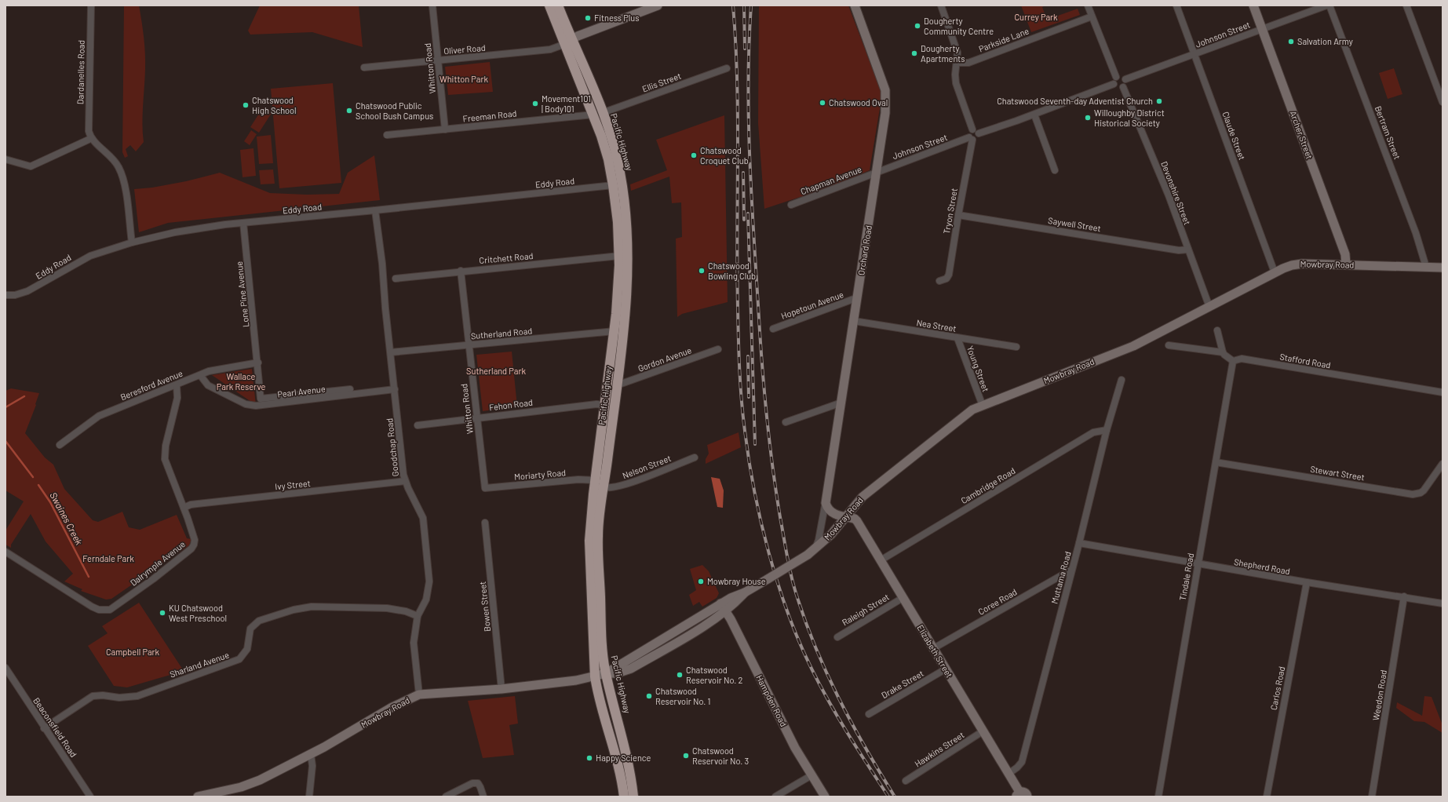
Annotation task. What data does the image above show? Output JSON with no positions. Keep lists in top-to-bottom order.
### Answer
{
  "streets": {
    "highway": ["Pacific Highway"],
    "main road": [
      "Archer Street",
      "Orchard Road",
      "Mowbray Road",
      "Elizabeth Street",
      "Hampden Road"
    ],
    "street": [
      "Johnson Street",
      "Parkside Lane",
      "Oliver Road",
      "Whitton Road",
      "Dardanelles Road",
      "Ellis Street",
      "Freeman Road",
      "Bertram Street",
      "Claude Street",
      "Chapman Avenue",
      "Eddy Road",
      "Devonshire Street",
      "Tryon Street",
      "Saywell Street",
      "Critchett Road",
      "Lone Pine Avenue",
      "Hopetoun Avenue",
      "Nea Street",
      "Sutherland Road",
      "Gordon Avenue",
      "Stafford Road",
      "Young Street",
      "Beresford Avenue",
      "Pearl Avenue",
      "Fehon Road",
      "Goodchap Road",
      "Nelson Street",
      "Stewart Street",
      "Moriarty Road",
      "Ivy Street",
      "Cambridge Road",
      "Dalrymple Avenue",
      "Shepherd Road",
      "Tindale Road",
      "Muttama Road",
      "Coree Road",
      "Bowen Street",
      "Raleigh Street",
      "Sharland Avenue",
      "Drake Street",
      "Carlos Road",
      "Weedon Road",
      "Beaconsfield Road",
      "Hawkins Street"
    ]
  },
  "crossings": [
    ["Johnson Street", "Archer Street"],
    ["Johnson Street", "Claude Street"],
    ["Johnson Street", "Chapman Avenue"],
    ["Johnson Street", "Devonshire Street"],
    ["Johnson Street", "Tryon Street"],
    ["Johnson Street", "Orchard Road"],
    ["Oliver Road", "Whitton Road"],
    ["Oliver Road", "Pacific Highway"],
    ["Whitton Road", "Freeman Road"],
    ["Whitton Road", "Critchett Road"],
    ["Whitton Road", "Sutherland Road"],
    ["Whitton Road", "Fehon Road"],
    ["Whitton Road", "Moriarty Road"],
    ["Ellis Street", "Freeman Road"],
    ["Ellis Street", "Pacific Highway"],
    ["Freeman Road", "Pacific Highway"],
    ["Bertram Street", "Mowbray Road"],
    ["Archer Street", "Mowbray Road"],
    ["Claude Street", "Mowbray Road"],
    ["Pacific Highway", "Eddy Road"],
    ["Pacific Highway", "Critchett Road"],
    ["Pacific Highway", "Mowbray Road"],
    ["Pacific Highway", "Sutherland Road"],
    ["Pacific Highway", "Gordon Avenue"],
    ["Pacific Highway", "Fehon Road"],
    ["Pacific Highway", "Nelson Street"],
    ["Pacific Highway", "Moriarty Road"],
    ["Chapman Avenue", "Orchard Road"],
    ["Eddy Road", "Lone Pine Avenue"],
    ["Eddy Road", "Goodchap Road"],
    ["Devonshire Street", "Saywell Street"],
    ["Devonshire Street", "Mowbray Road"],
    ["Tryon Street", "Saywell Street"],
    ["Orchard Road", "Mowbray Road"],
    ["Orchard Road", "Hopetoun Avenue"],
    ["Orchard Road", "Nea Street"],
    ["Mowbray Road", "Young Street"],
    ["Mowbray Road", "Goodchap Road"],
    ["Mowbray Road", "Bowen Street"],
    ["Mowbray Road", "Elizabeth Street"],
    ["Mowbray Road", "Hampden Road"],
    ["Lone Pine Avenue", "Beresford Avenue"],
    ["Lone Pine Avenue", "Pearl Avenue"],
    ["Nea Street", "Young Street"],
    ["Sutherland Road", "Goodchap Road"],
    ["Stafford Road", "Tindale Road"],
    ["Beresford Avenue", "Pearl Avenue"],
    ["Beresford Avenue", "Dalrymple Avenue"],
    ["Pearl Avenue", "Goodchap Road"],
    ["Goodchap Road", "Ivy Street"],
    ["Goodchap Road", "Sharland Avenue"],
    ["Stewart Street", "Tindale Road"],
    ["Ivy Street", "Dalrymple Avenue"],
    ["Cambridge Road", "Muttama Road"],
    ["Cambridge Road", "Elizabeth Street"],
    ["Shepherd Road", "Tindale Road"],
    ["Shepherd Road", "Muttama Road"],
    ["Shepherd Road", "Carlos Road"],
    ["Shepherd Road", "Weedon Road"],
    ["Muttama Road", "Coree Road"],
    ["Muttama Road", "Elizabeth Street"],
    ["Coree Road", "Elizabeth Street"],
    ["Raleigh Street", "Elizabeth Street"],
    ["Elizabeth Street", "Drake Street"],
    ["Elizabeth Street", "Hawkins Street"],
    ["Sharland Avenue", "Beaconsfield Road"]
  ],
  "water": ["Swaines Creek"],
  "parks": [
    "Currey Park",
    "Whitton Park",
    "Sutherland Park",
    "Wallace Park Reserve",
    "Ferndale Park",
    "Campbell Park"
  ],
  "places": [
    "Fitness Plus",
    "Dougherty Community Centre",
    "Salvation Army",
    "Dougherty Apartments",
    "Chatswood Seventh-day Adventist Church",
    "Chatswood Oval",
    "Movement101 | Body101",
    "Chatswood High School",
    "Chatswood Public School Bush Campus",
    "Willoughby District Historical Society",
    "Chatswood Croquet Club",
    "Chatswood Bowling Club",
    "Mowbray House",
    "KU Chatswood West Preschool",
    "Chatswood Reservoir No. 2",
    "Chatswood Reservoir No. 1",
    "Chatswood Reservoir No. 3",
    "Happy Science"
  ]
}
